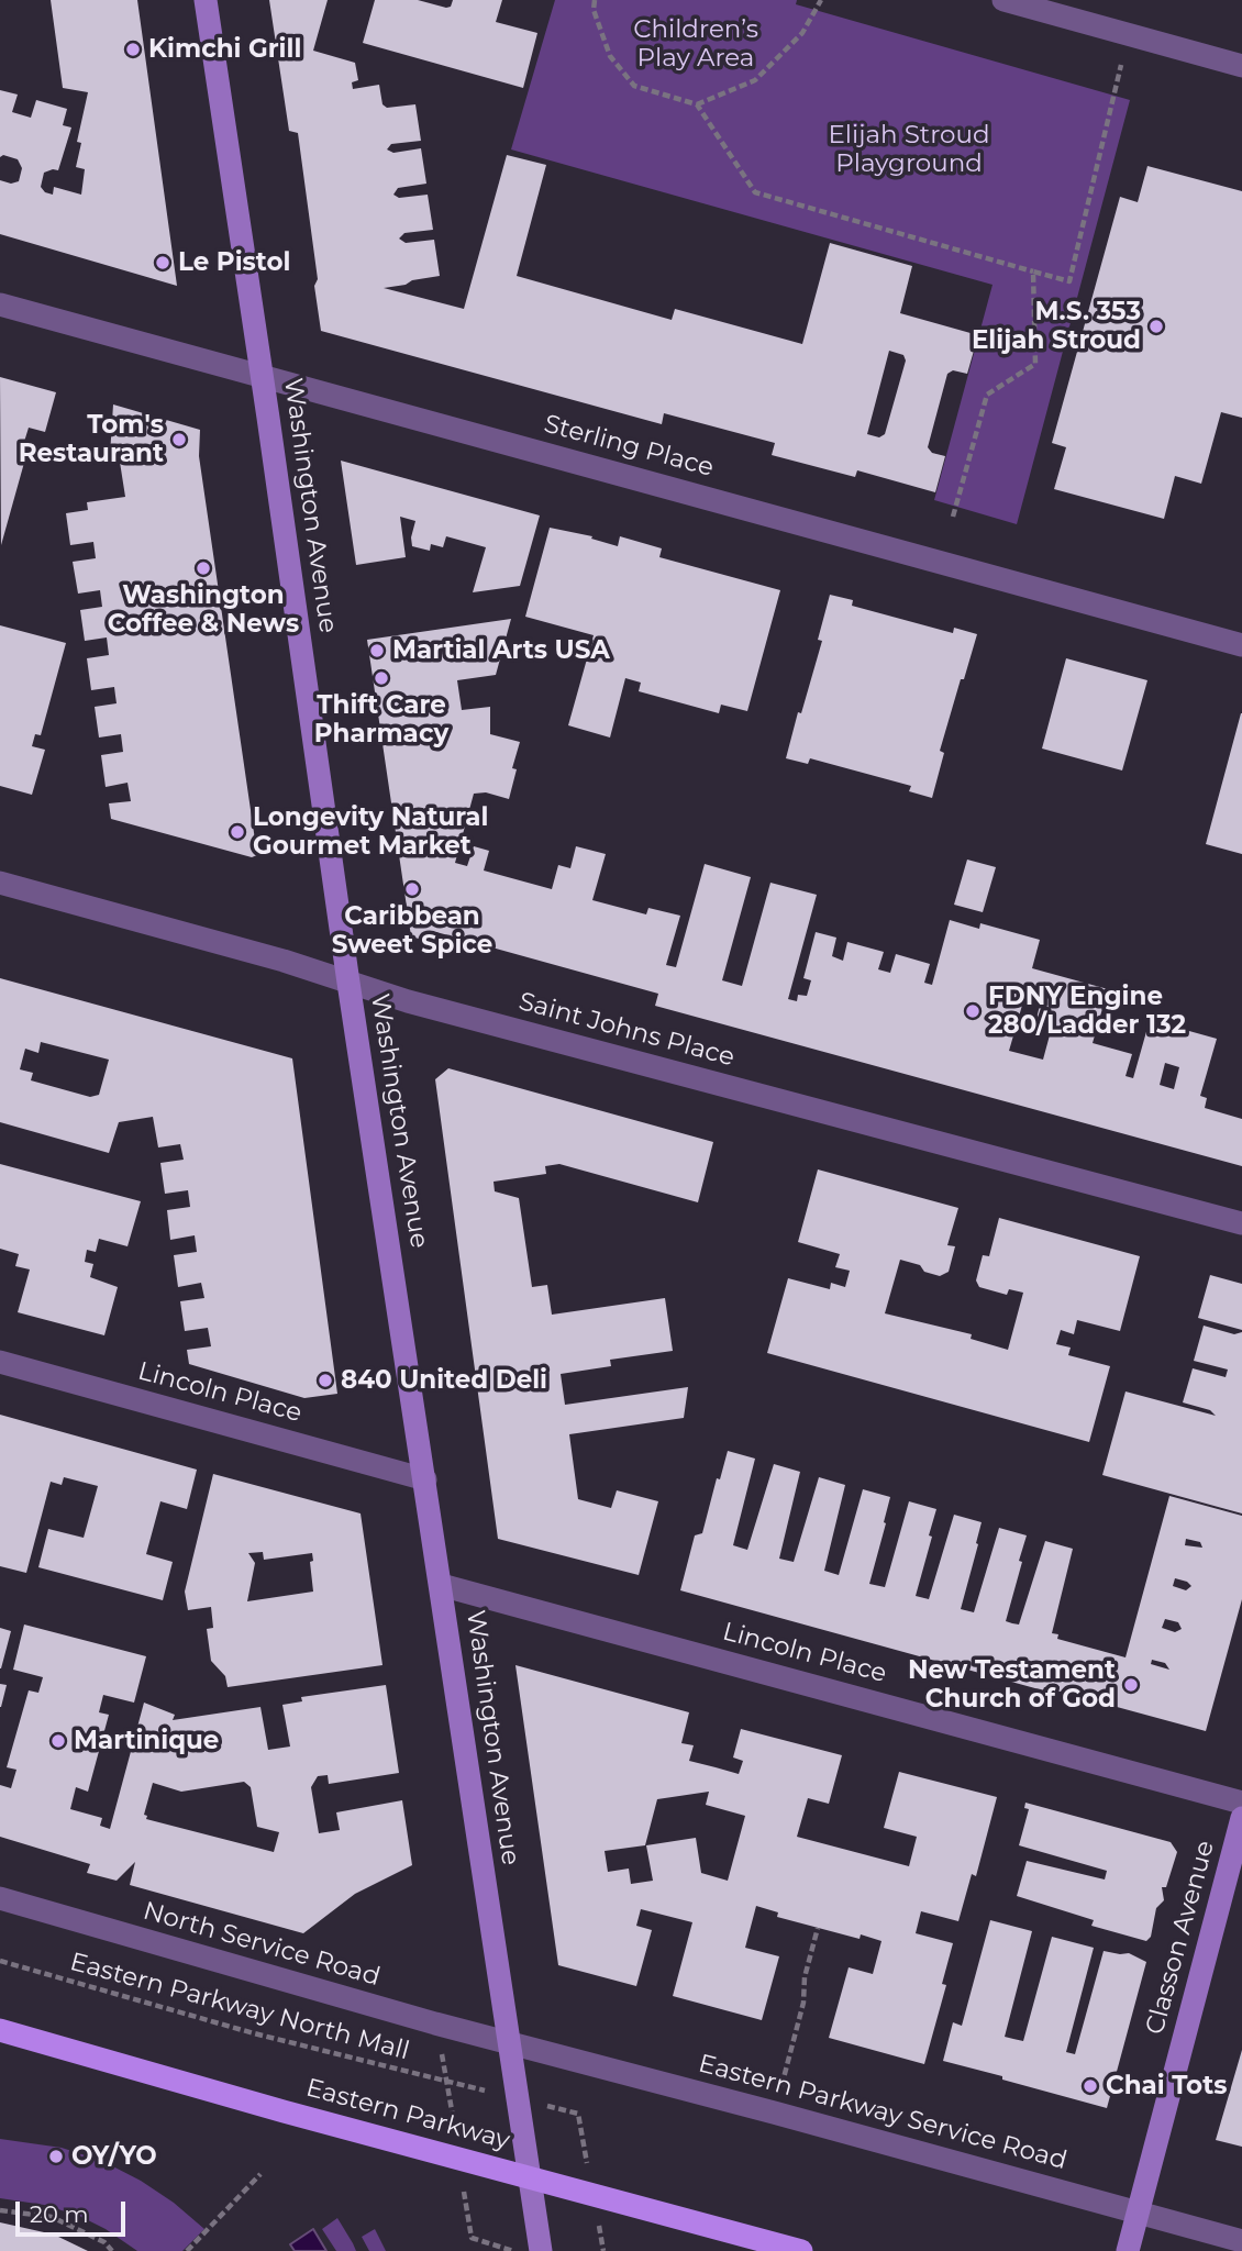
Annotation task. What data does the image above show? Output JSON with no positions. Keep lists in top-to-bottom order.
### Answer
{
  "streets": {
    "main road": ["Washington Avenue", "Classon Avenue", "Eastern Parkway"],
    "street": [
      "Sterling Place",
      "Saint Johns Place",
      "Lincoln Place",
      "North Service Road",
      "Eastern Parkway Service Road"
    ],
    "path": ["Eastern Parkway North Mall"]
  },
  "crossings": [
    ["Sterling Place", "Washington Avenue"],
    ["Washington Avenue", "Saint Johns Place"],
    ["Washington Avenue", "Lincoln Place"],
    ["Washington Avenue", "North Service Road"],
    ["Washington Avenue", "Eastern Parkway Service Road"],
    ["Washington Avenue", "Eastern Parkway"],
    ["Classon Avenue", "Eastern Parkway Service Road"],
    ["North Service Road", "Eastern Parkway Service Road"]
  ],
  "parks": ["Children’s Play Area", "Elijah Stroud Playground"],
  "places": [
    "Kimchi Grill",
    "Le Pistol",
    "M.S. 353 Elijah Stroud",
    "Tom's Restaurant",
    "Washington Coffee & News",
    "Martial Arts USA",
    "Thift Care Pharmacy",
    "Longevity Natural Gourmet Market",
    "Caribbean Sweet Spice",
    "FDNY Engine 280/Ladder 132",
    "840 United Deli",
    "New Testament Church of God",
    "Martinique",
    "Chai Tots",
    "OY/YO"
  ],
  "scale_bar": "20 m"
}
